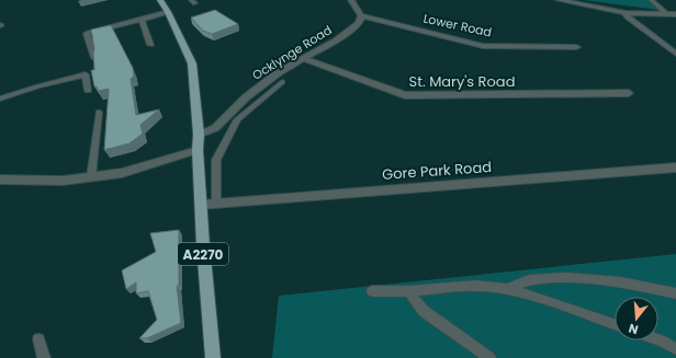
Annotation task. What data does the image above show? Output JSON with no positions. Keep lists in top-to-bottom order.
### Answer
{
  "streets": {
    "main road": ["A2270"],
    "street": [
      "Lower Road",
      "Ocklynge Road",
      "St. Mary's Road",
      "Gore Park Road"
    ]
  },
  "crossings": [
    ["Lower Road", "Ocklynge Road"],
    ["Ocklynge Road", "St. Mary's Road"],
    ["Ocklynge Road", "A2270"],
    ["Gore Park Road", "A2270"]
  ],
  "north": "bottom"
}
